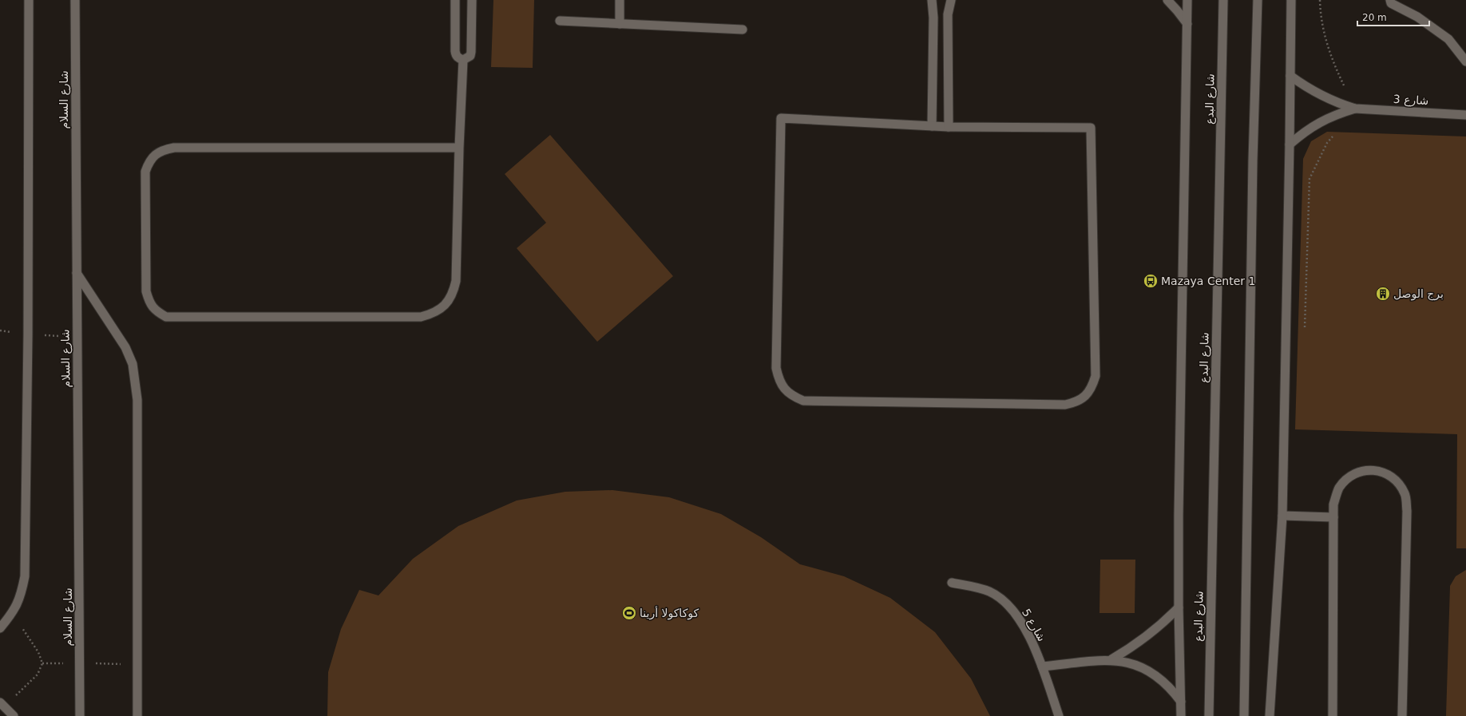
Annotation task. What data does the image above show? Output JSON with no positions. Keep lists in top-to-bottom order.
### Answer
{
  "streets": {
    "main road": [
      "شارع البدع",
      "شارع السلام",
      "شارع 3",
      "شارع 5"
    ]
  },
  "places": {
    "bus stop": ["Mazaya Center 1"],
    "building": ["برج الوصل"],
    "sports": ["كوكاكولا أرينا"]
  },
  "scale_bar": "20 m"
}
